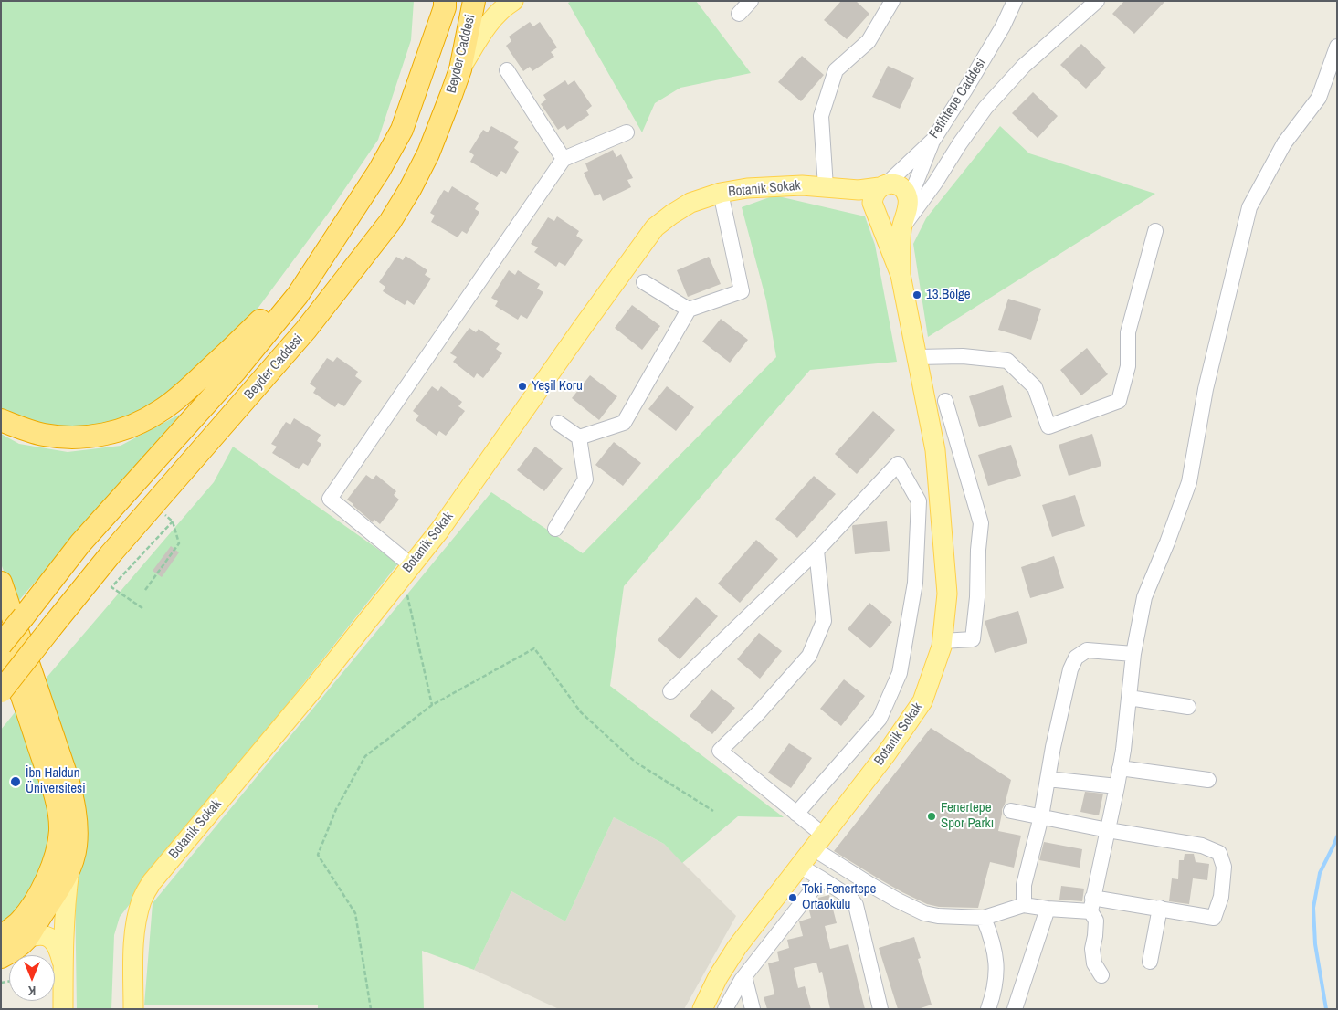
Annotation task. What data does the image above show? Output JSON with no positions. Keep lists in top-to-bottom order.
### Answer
{
  "streets": {
    "highway": ["Beyder Caddesi"],
    "main road": ["Botanik Sokak"],
    "street": ["Fetihtepe Caddesi"]
  },
  "crossings": [
    ["Fetihtepe Caddesi", "Botanik Sokak"]
  ],
  "places": [
    "13.Bölge",
    "Yeşil Koru",
    "İbn Haldun Üniversitesi",
    "Fenertepe Spor Parkı",
    "Toki Fenertepe Ortaokulu"
  ],
  "north": "bottom"
}
